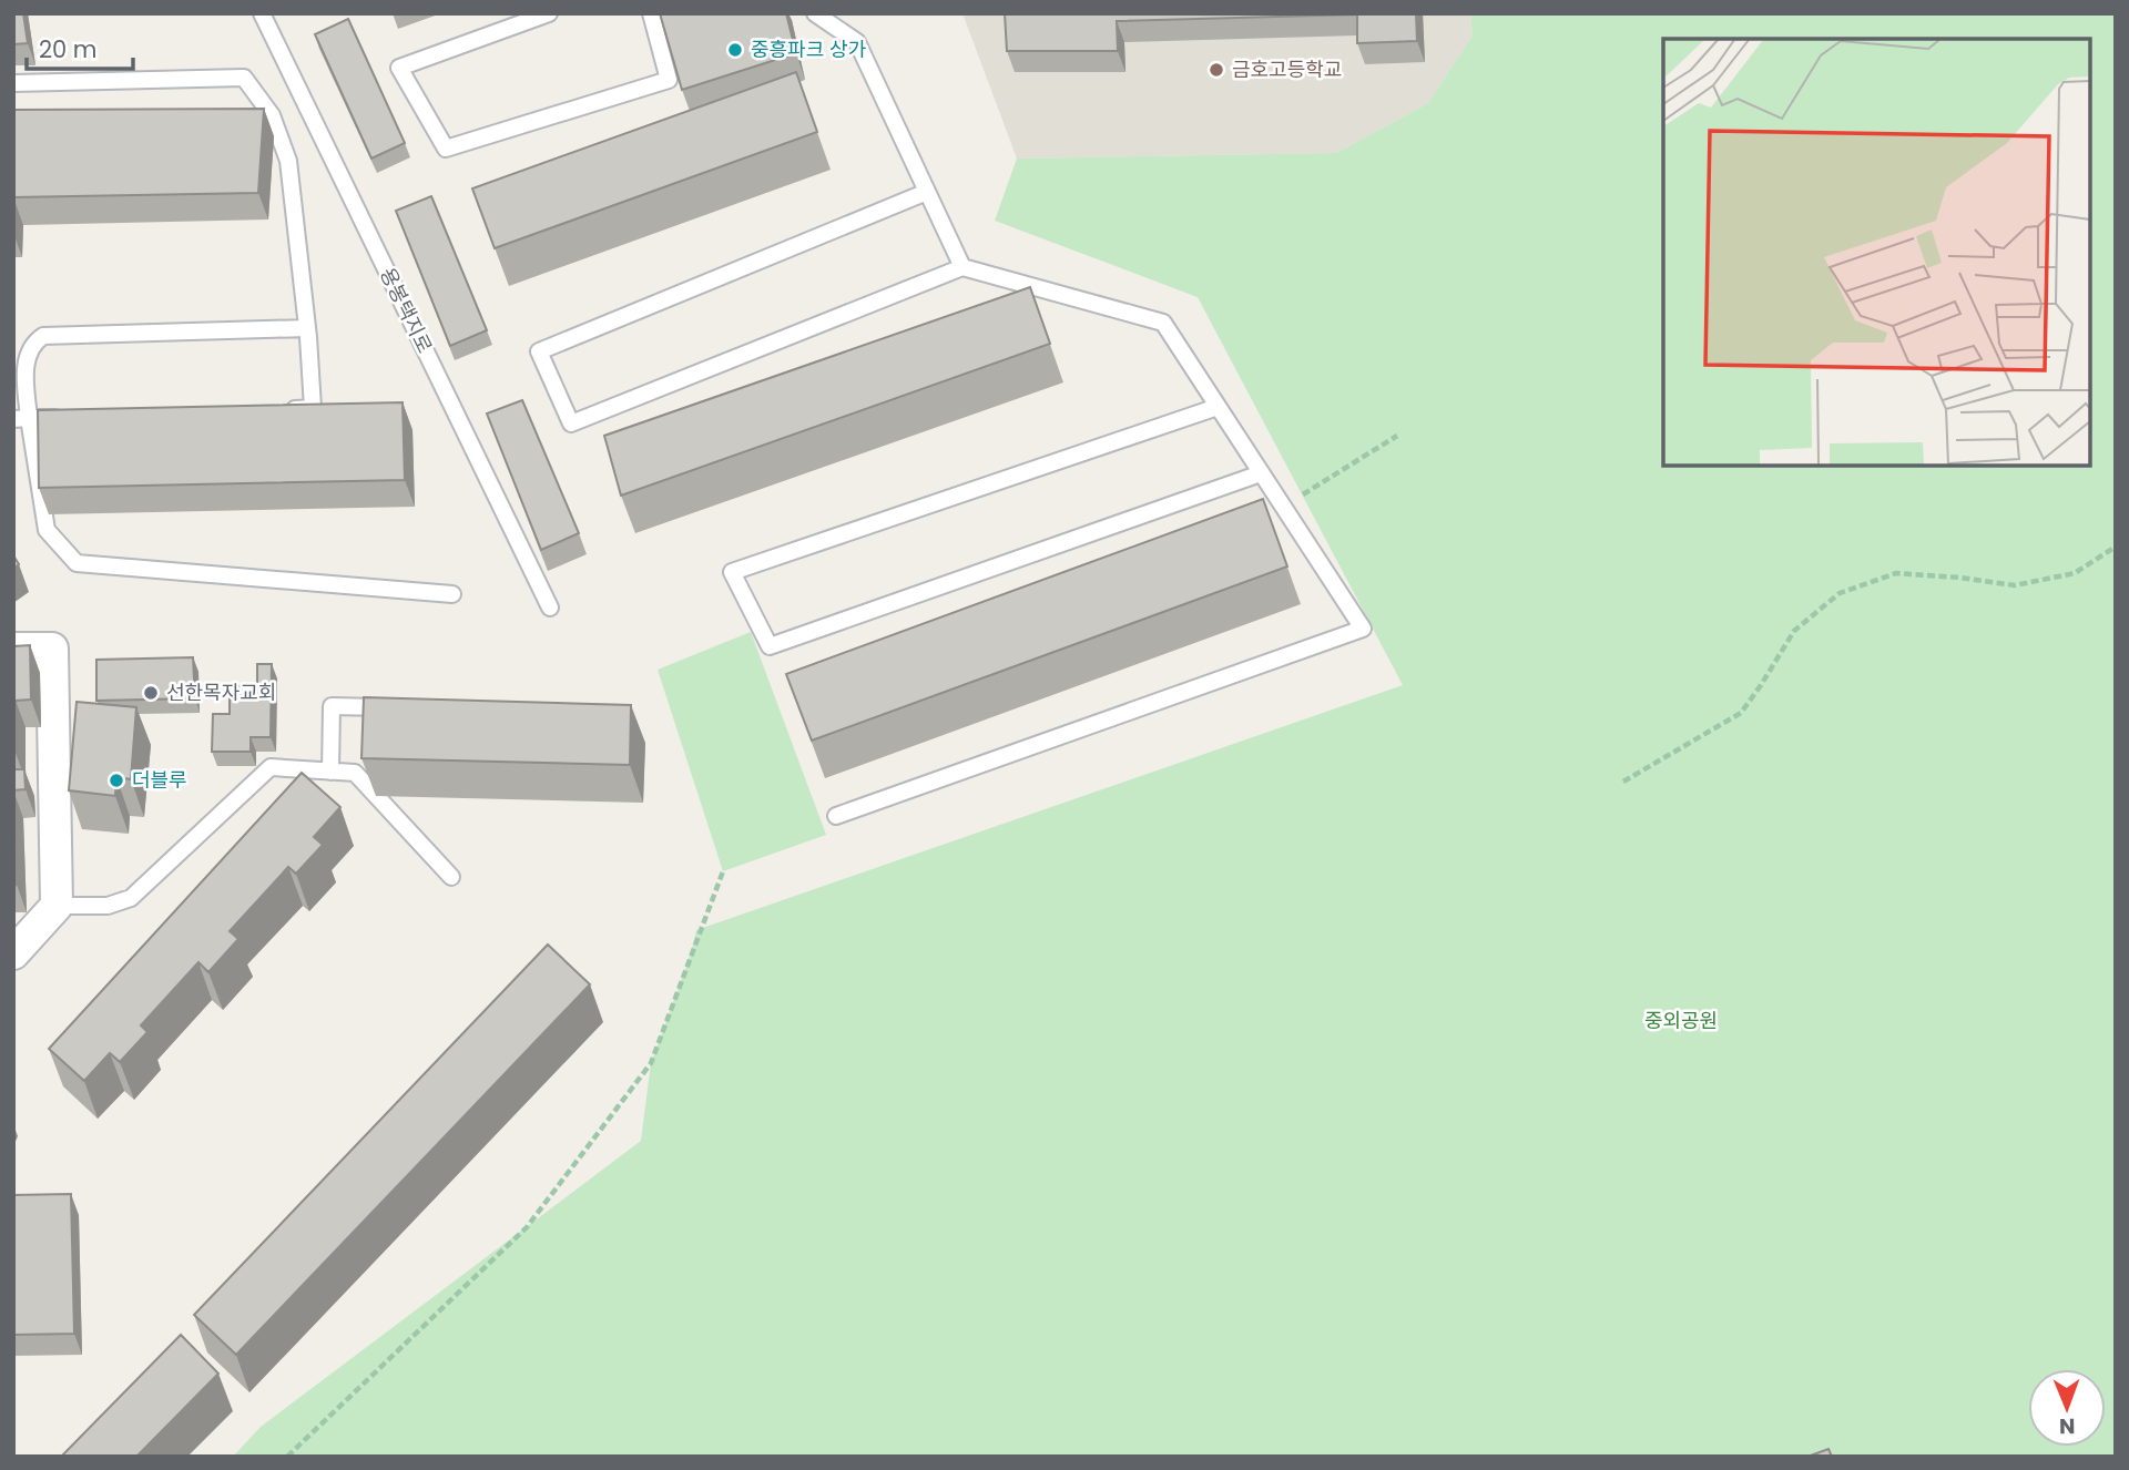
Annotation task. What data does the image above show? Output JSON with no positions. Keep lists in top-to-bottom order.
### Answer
{
  "streets": {
    "lane": ["용봉택지로"]
  },
  "parks": ["중외공원"],
  "places": [
    "중흥파크 상가",
    "금호고등학교",
    "선한목자교회",
    "더블루"
  ],
  "scale_bar": "20 m",
  "north": "bottom"
}
